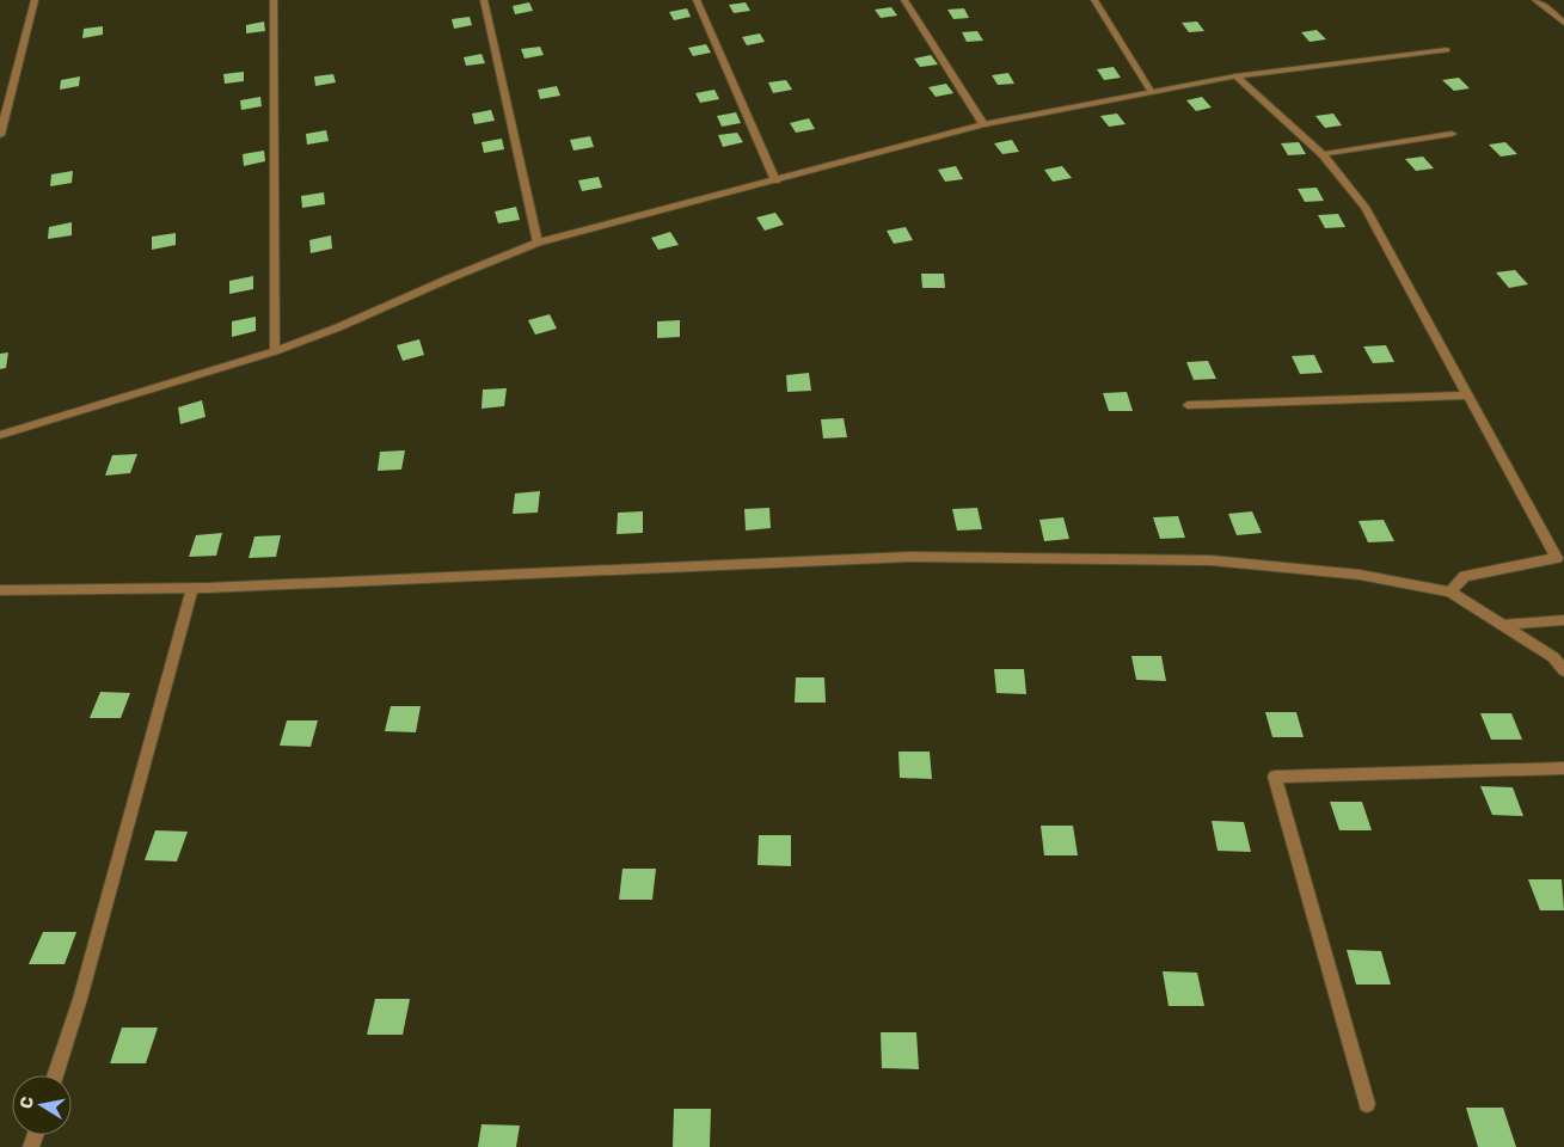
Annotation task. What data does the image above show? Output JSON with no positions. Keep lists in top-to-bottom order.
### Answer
{
  "north": "left"
}
